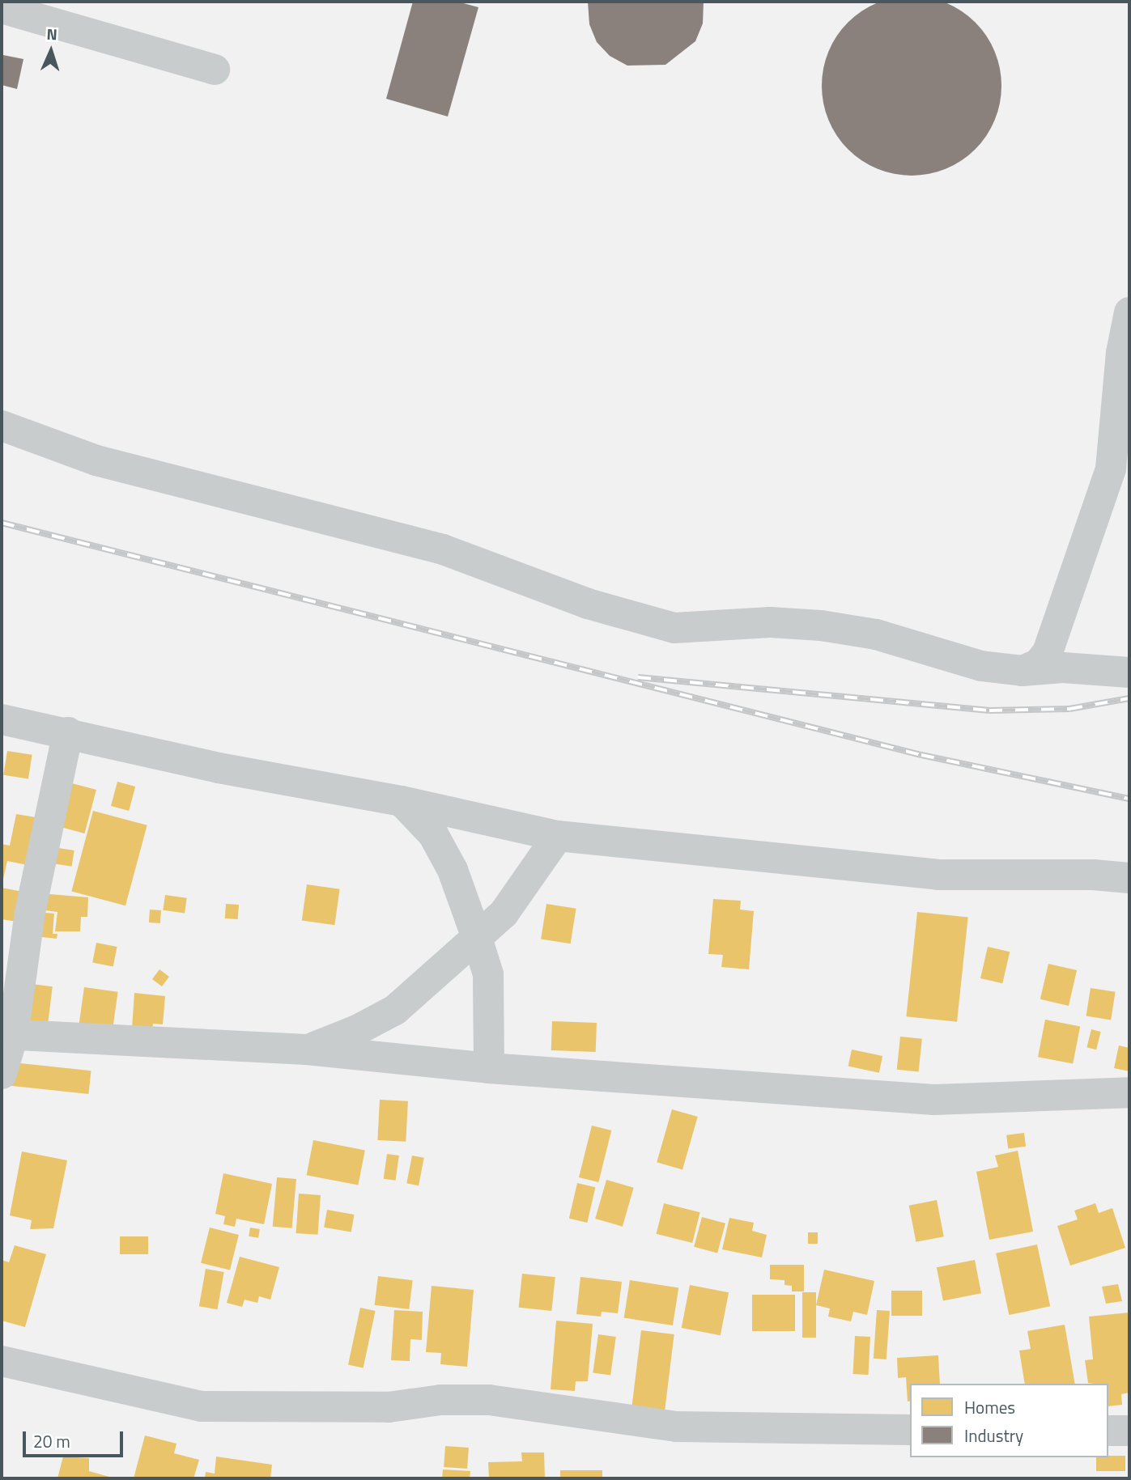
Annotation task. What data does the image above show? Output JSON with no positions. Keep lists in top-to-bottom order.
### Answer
{
  "legend": ["Homes", "Industry"],
  "scale_bar": "20 m",
  "north": "top"
}
